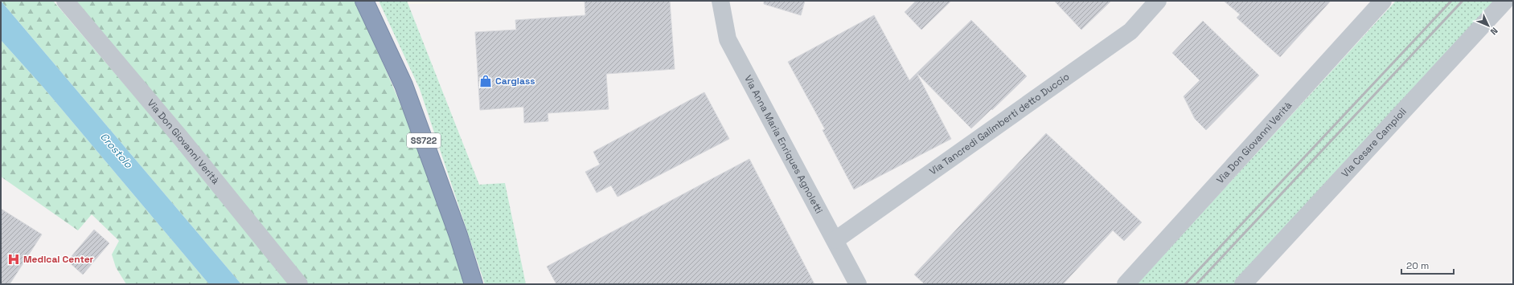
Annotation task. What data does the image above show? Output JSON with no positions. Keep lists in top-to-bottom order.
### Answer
{
  "streets": {
    "highway": ["SS722"],
    "street": [
      "Via Tancredi Galimberti detto Duccio",
      "Via Don Giovanni Verità",
      "Via Cesare Campioli",
      "Via Anna Maria Enriques Agnoletti"
    ]
  },
  "crossings": [
    ["Via Tancredi Galimberti detto Duccio", "Via Anna Maria Enriques Agnoletti"]
  ],
  "water": ["Crostolo"],
  "places": {
    "shop": ["Carglass"],
    "hospital": ["Medical Center"]
  },
  "scale_bar": "20 m",
  "north": "bottom right"
}
